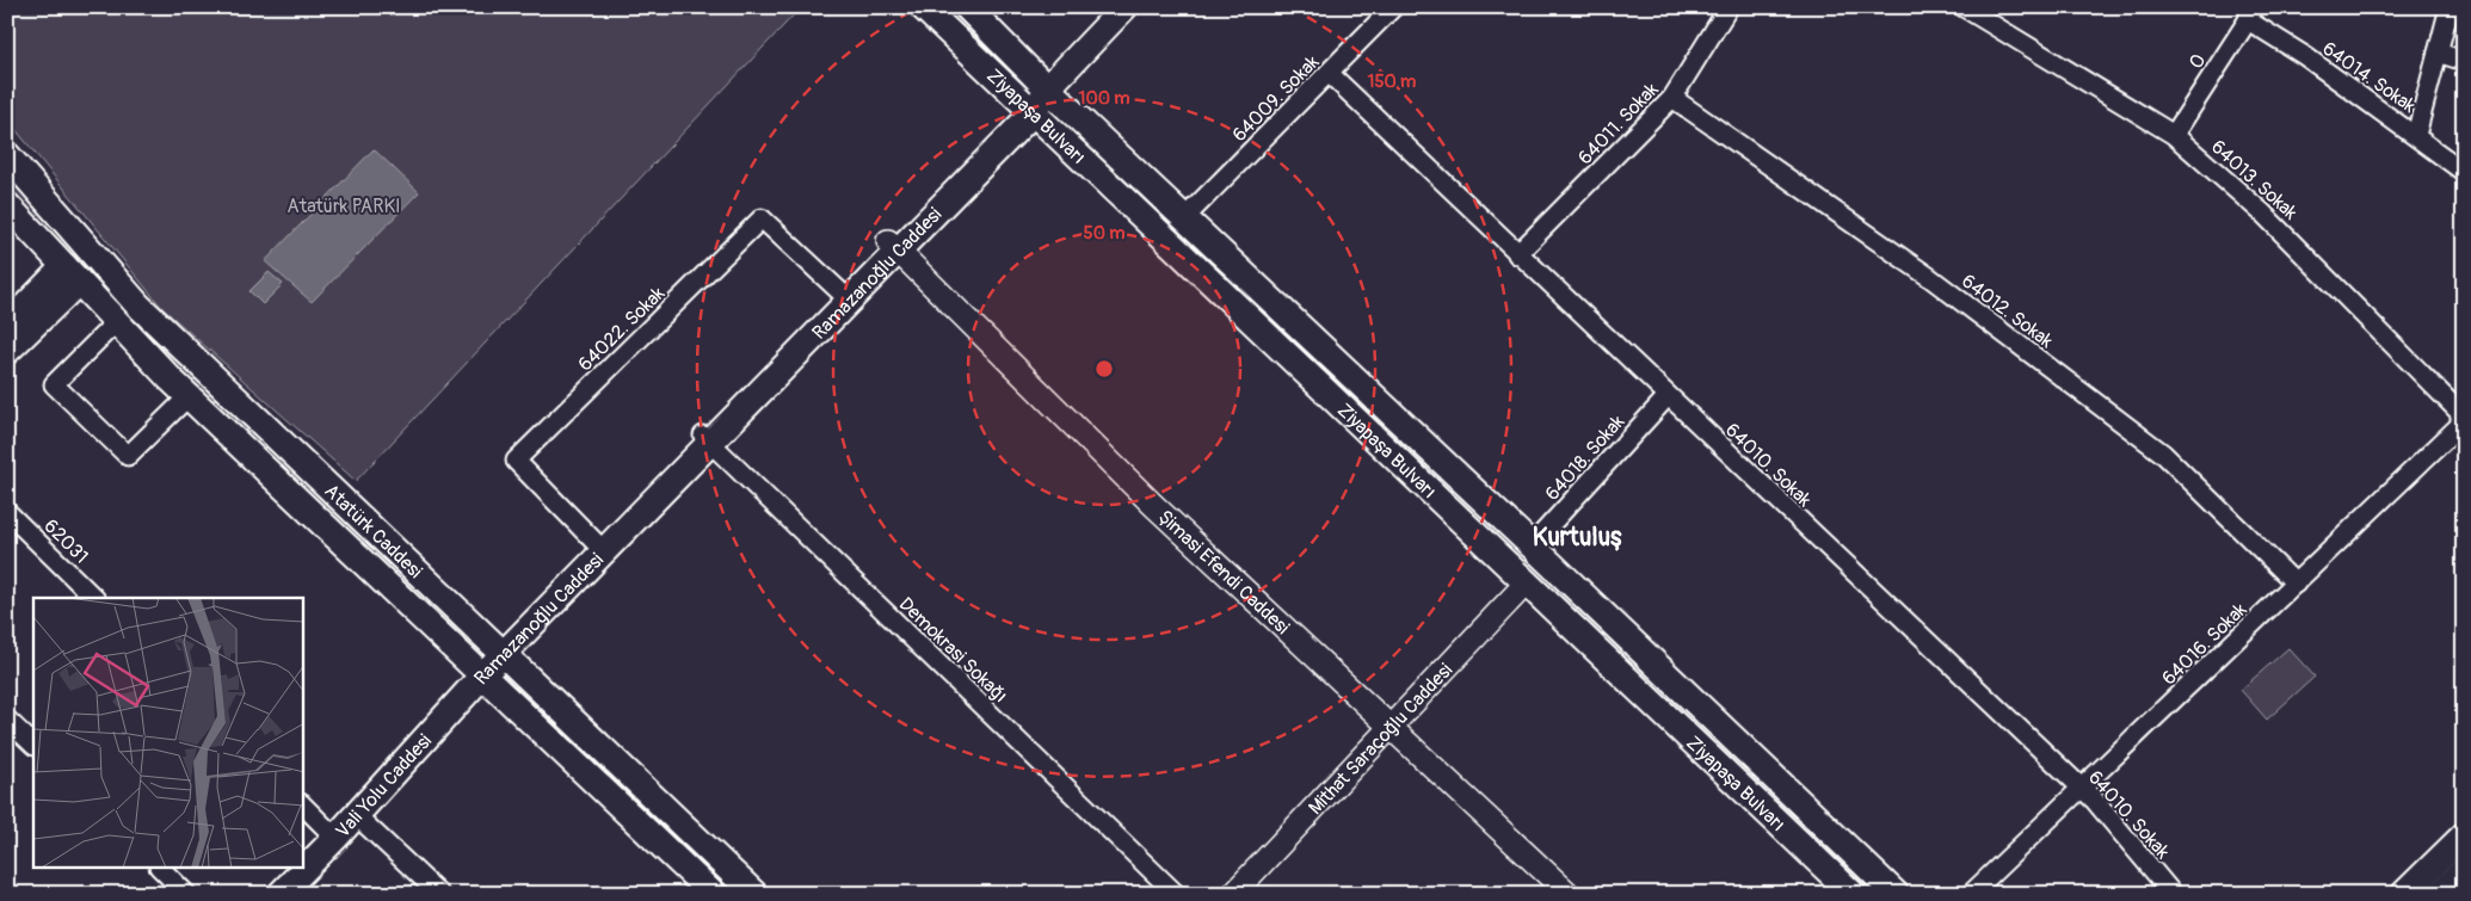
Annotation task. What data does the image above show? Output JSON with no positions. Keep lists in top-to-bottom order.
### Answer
{
  "streets": {
    "main road": [
      "Ziyapaşa Bulvarı",
      "Ramazanoğlu Caddesi",
      "Atatürk Caddesi",
      "Vali Yolu Caddesi"
    ],
    "street": [
      "0",
      "64014. Sokak",
      "64009. Sokak",
      "64011. Sokak",
      "64013. Sokak",
      "64012. Sokak",
      "64022. Sokak",
      "64018. Sokak",
      "64010. Sokak",
      "62031",
      "Şimasi Efendi Caddesi",
      "64016. Sokak",
      "Demokrasi Sokağı",
      "Mithat Saraçoğlu Caddesi"
    ]
  },
  "crossings": [
    ["0", "64014. Sokak"],
    ["0", "64013. Sokak"],
    ["64009. Sokak", "Ziyapaşa Bulvarı"],
    ["64009. Sokak", "64010. Sokak"],
    ["Ziyapaşa Bulvarı", "Ramazanoğlu Caddesi"],
    ["Ziyapaşa Bulvarı", "64018. Sokak"],
    ["Ziyapaşa Bulvarı", "Mithat Saraçoğlu Caddesi"],
    ["64011. Sokak", "64012. Sokak"],
    ["64011. Sokak", "64010. Sokak"],
    ["64013. Sokak", "64016. Sokak"],
    ["Ramazanoğlu Caddesi", "64022. Sokak"],
    ["Ramazanoğlu Caddesi", "Atatürk Caddesi"],
    ["Ramazanoğlu Caddesi", "Şimasi Efendi Caddesi"],
    ["Ramazanoğlu Caddesi", "Demokrasi Sokağı"],
    ["Ramazanoğlu Caddesi", "Vali Yolu Caddesi"],
    ["64012. Sokak", "64016. Sokak"],
    ["64018. Sokak", "64010. Sokak"],
    ["64010. Sokak", "64016. Sokak"],
    ["Atatürk Caddesi", "Vali Yolu Caddesi"],
    ["Şimasi Efendi Caddesi", "Mithat Saraçoğlu Caddesi"]
  ],
  "districts": ["Kurtuluş"],
  "parks": ["Atatürk PARKI"],
  "rings": ["150 m", "100 m", "50 m"]
}
